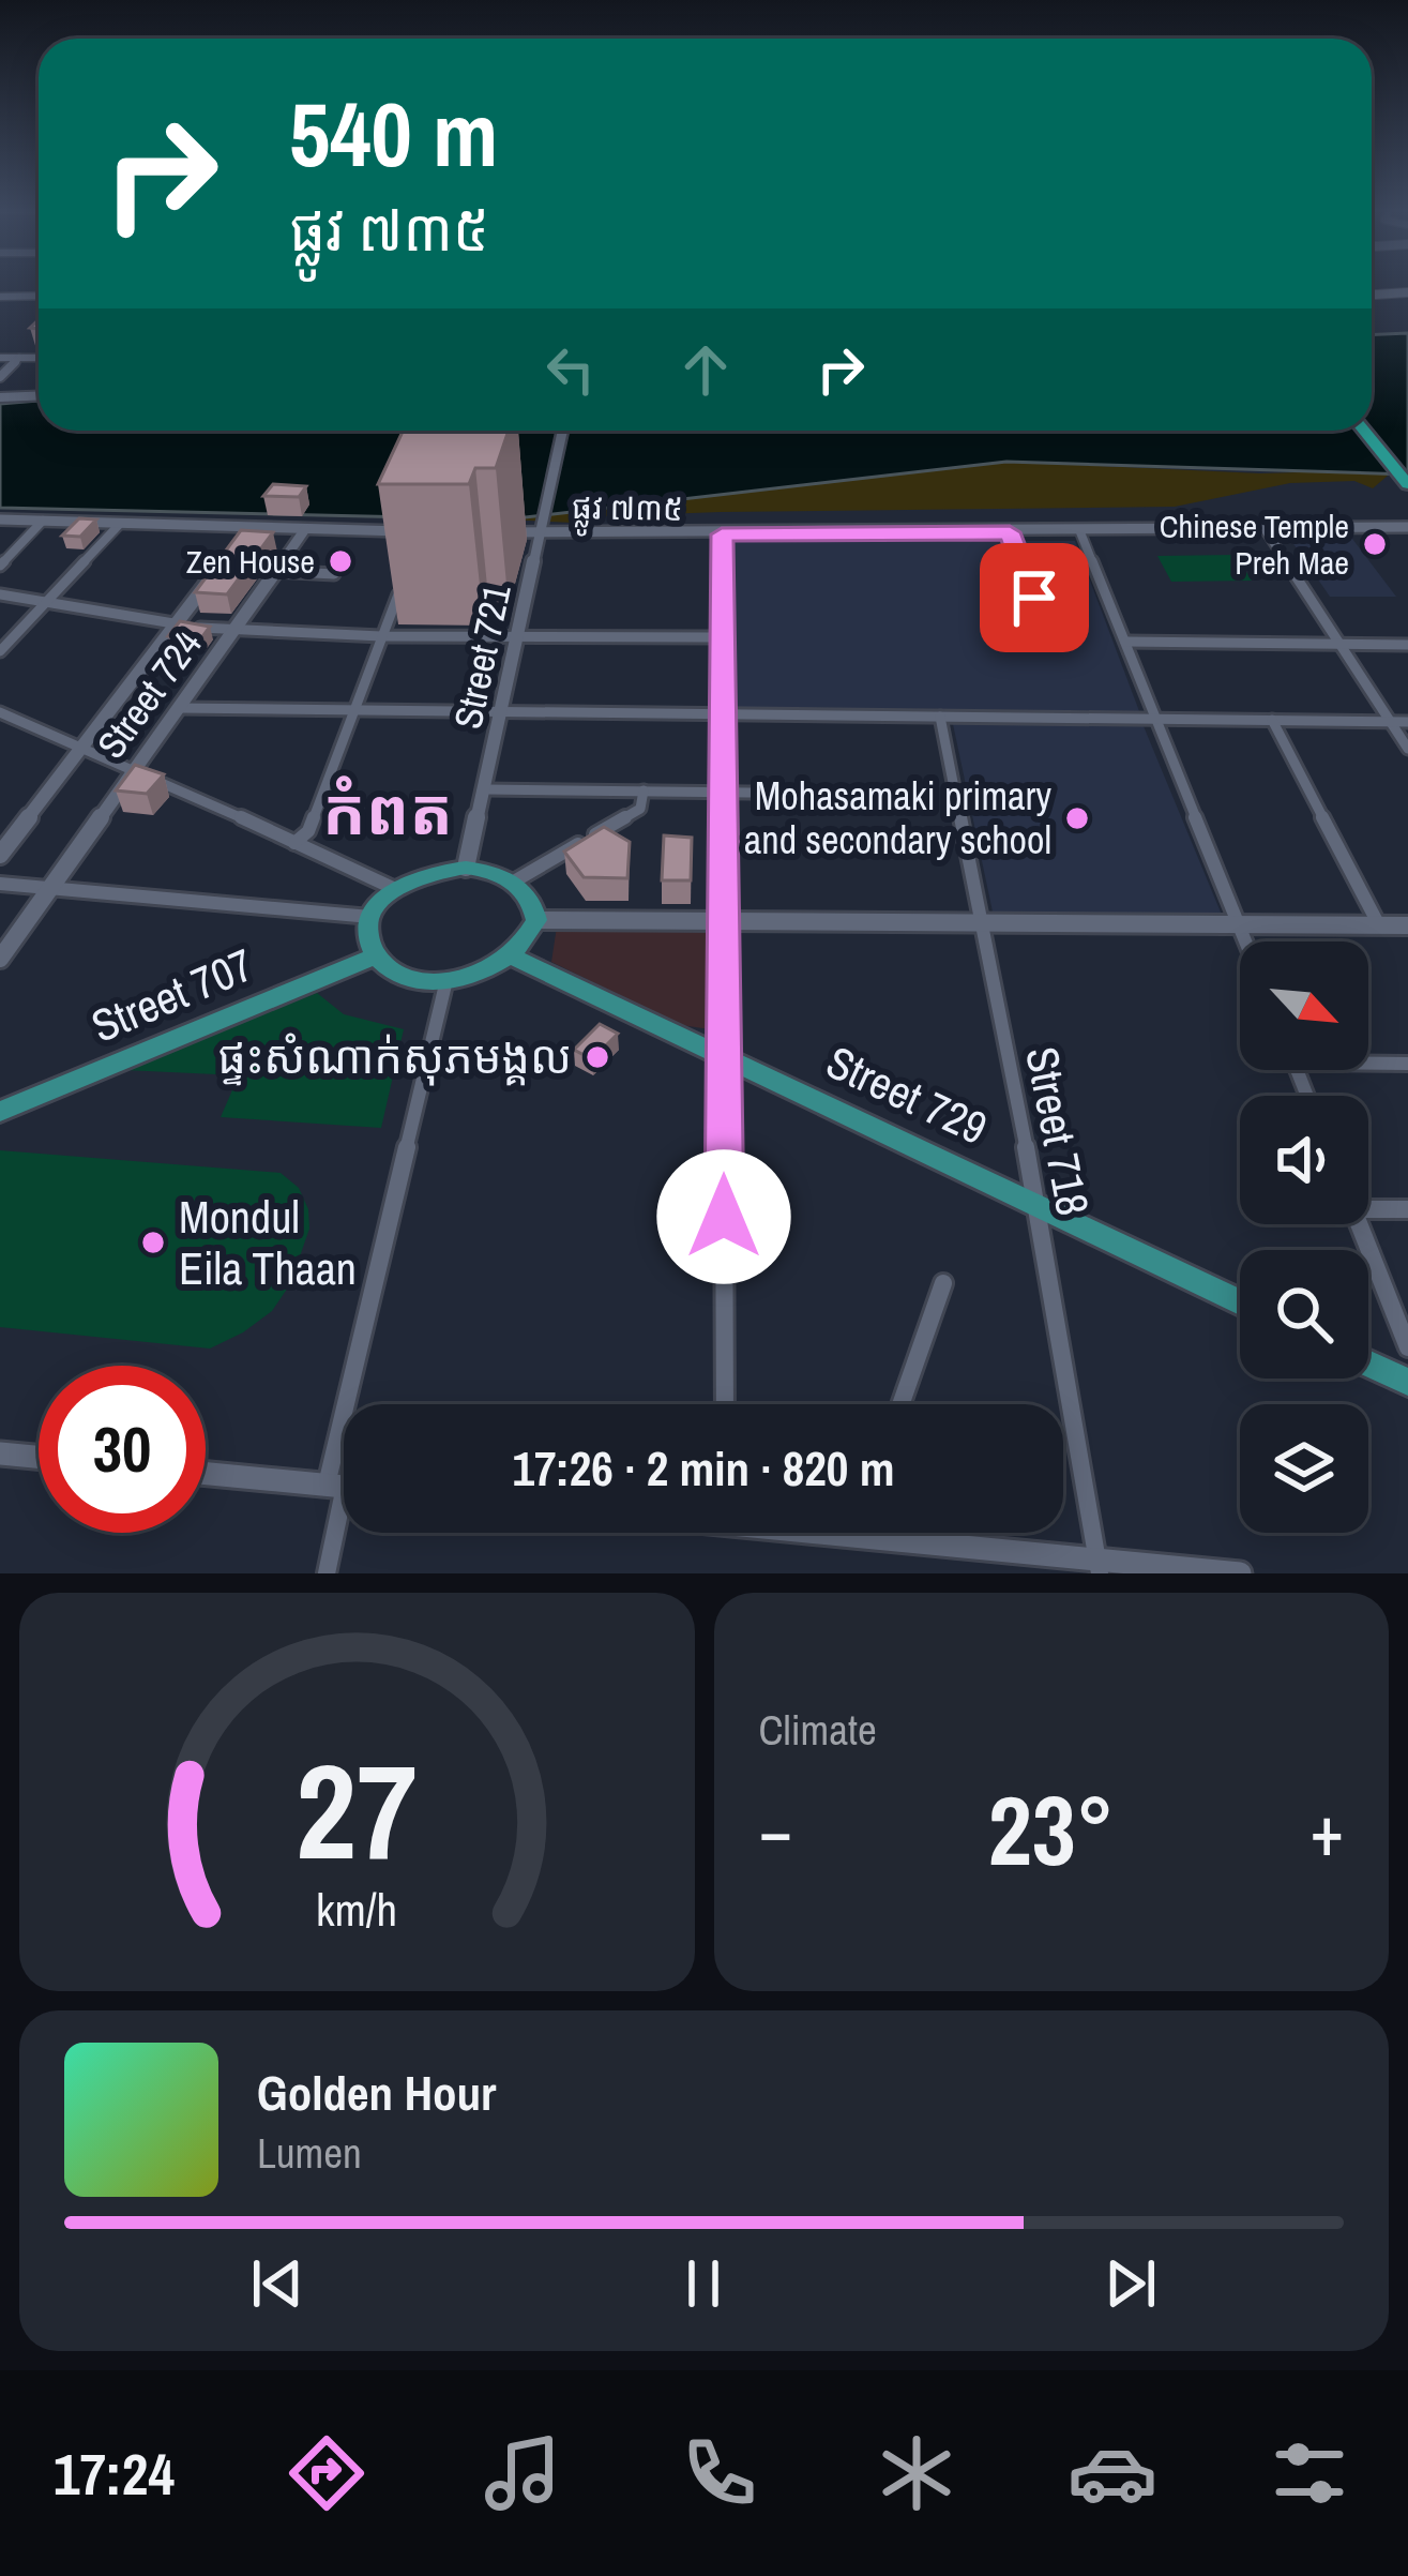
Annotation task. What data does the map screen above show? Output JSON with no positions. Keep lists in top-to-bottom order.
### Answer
{
  "streets": {
    "main road": ["Street 707", "Street 729"],
    "street": [
      "ផ្លូវ ៧៣៥",
      "Street 721",
      "Street 724",
      "Street 718"
    ]
  },
  "crossings": [
    ["ផ្លូវ ៧៣៥", "Street 721"],
    ["Street 721", "Street 707"],
    ["Street 721", "Street 729"],
    ["Street 707", "Street 729"],
    ["Street 729", "Street 718"]
  ],
  "districts": ["កំពត"],
  "places": [
    "Chinese Temple Preh Mae",
    "Zen House",
    "Mohasamaki primary and secondary school",
    "ផ្ទះសំណាក់សុភមង្គល",
    "Mondul Eila Thaan"
  ],
  "north": "bottom right",
  "page": {
    "turn": ["540 m", "ផ្លូវ ៧៣៥"],
    "limit": "30",
    "trip": "17:26 · 2 min · 820 m",
    "tile": "Climate",
    "heat": ["−", "23°", "+"],
    "song": ["Golden Hour", "Lumen"],
    "tabs": "17:24",
    "gauge": ["27", "km/h"]
  }
}
